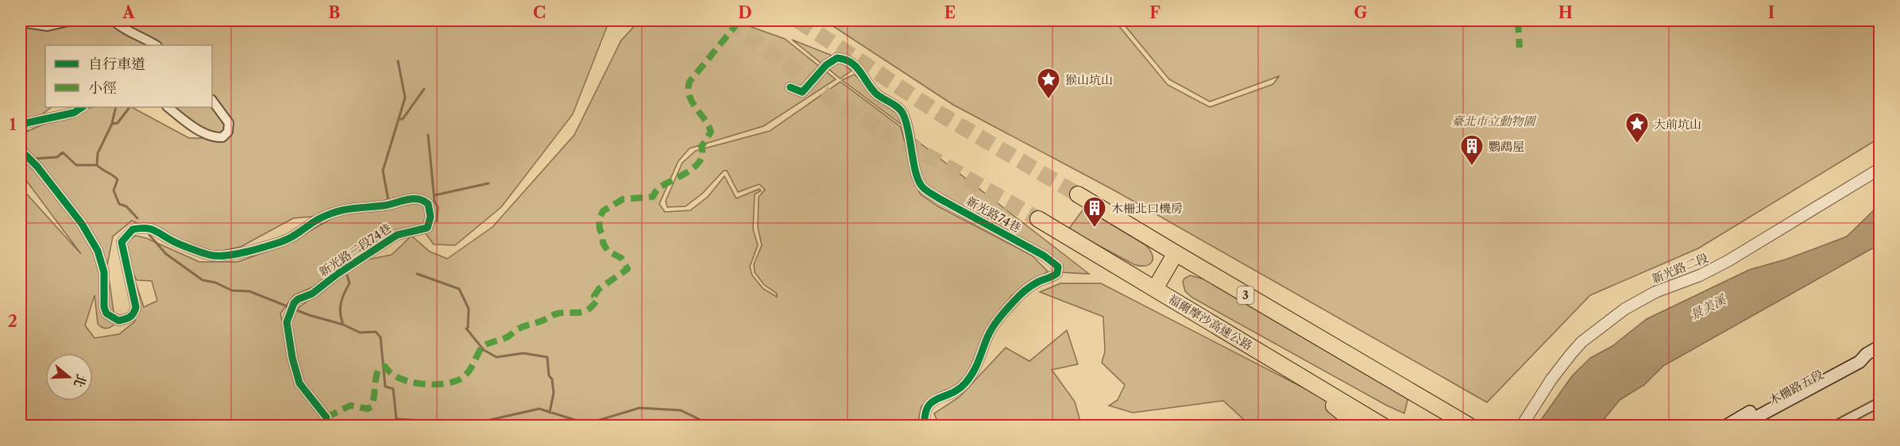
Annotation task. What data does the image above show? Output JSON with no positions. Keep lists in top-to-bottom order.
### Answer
{
  "streets": {
    "highway": ["3", "福爾摩沙高速公路"],
    "main road": ["木柵路五段"],
    "street": ["新光路74巷", "新光路二段74巷", "新光路二段"]
  },
  "water": ["景美溪"],
  "parks": ["臺北市立動物園"],
  "places": {
    "place": ["猴山坑山", "大前坑山"],
    "building": ["鸚鵡屋", "木柵北口機房"]
  },
  "legend": ["自行車道", "小徑"],
  "north": "right",
  "grid": {
    "columns": [
      "A",
      "B",
      "C",
      "D",
      "E",
      "F",
      "G",
      "H",
      "I"
    ],
    "rows": ["1", "2"]
  }
}
